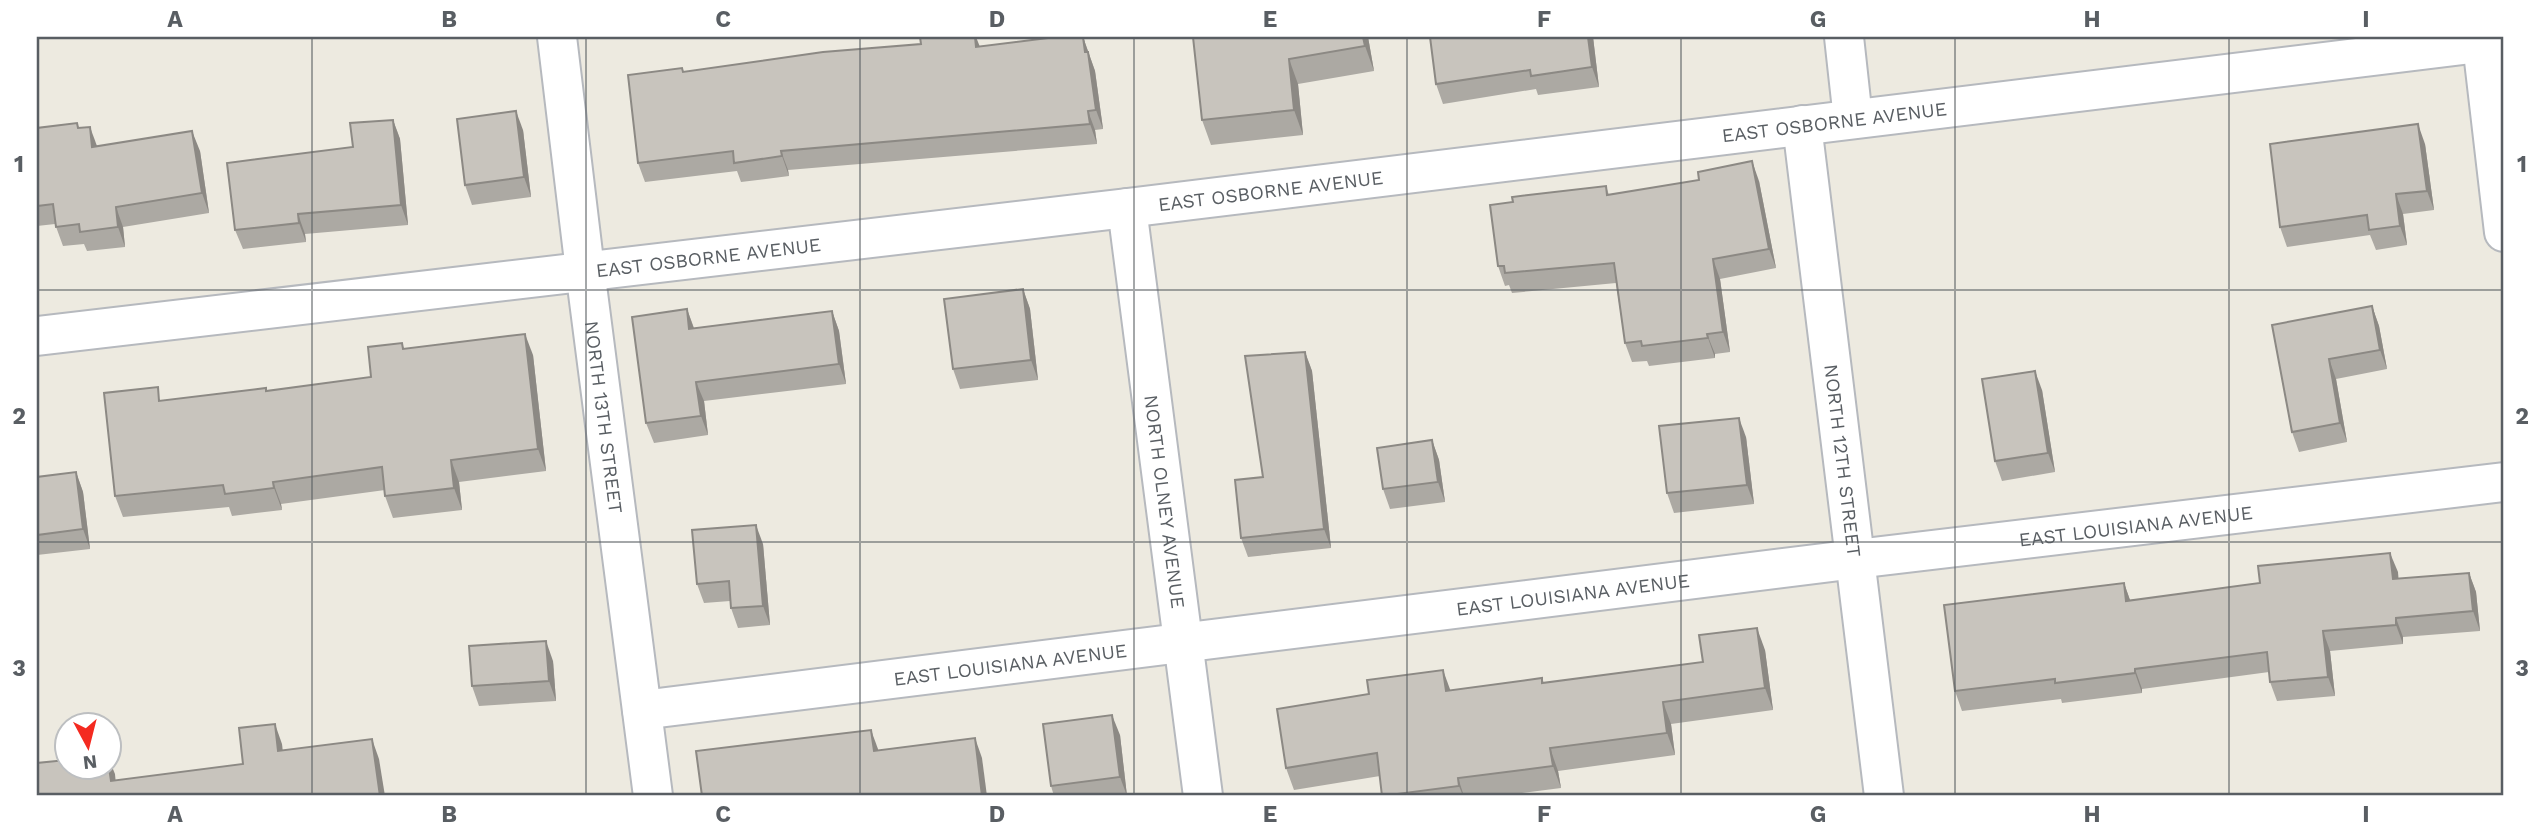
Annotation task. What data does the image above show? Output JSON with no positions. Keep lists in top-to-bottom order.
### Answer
{
  "streets": {
    "street": [
      "EAST OSBORNE AVENUE",
      "NORTH 13TH STREET",
      "NORTH 12TH STREET",
      "NORTH OLNEY AVENUE",
      "EAST LOUISIANA AVENUE"
    ]
  },
  "crossings": [
    ["EAST OSBORNE AVENUE", "NORTH 13TH STREET"],
    ["EAST OSBORNE AVENUE", "NORTH 12TH STREET"],
    ["EAST OSBORNE AVENUE", "NORTH OLNEY AVENUE"],
    ["NORTH 13TH STREET", "EAST LOUISIANA AVENUE"],
    ["NORTH 12TH STREET", "EAST LOUISIANA AVENUE"],
    ["NORTH OLNEY AVENUE", "EAST LOUISIANA AVENUE"]
  ],
  "north": "bottom",
  "grid": {
    "columns": [
      "A",
      "B",
      "C",
      "D",
      "E",
      "F",
      "G",
      "H",
      "I"
    ],
    "rows": ["1", "2", "3"]
  }
}
